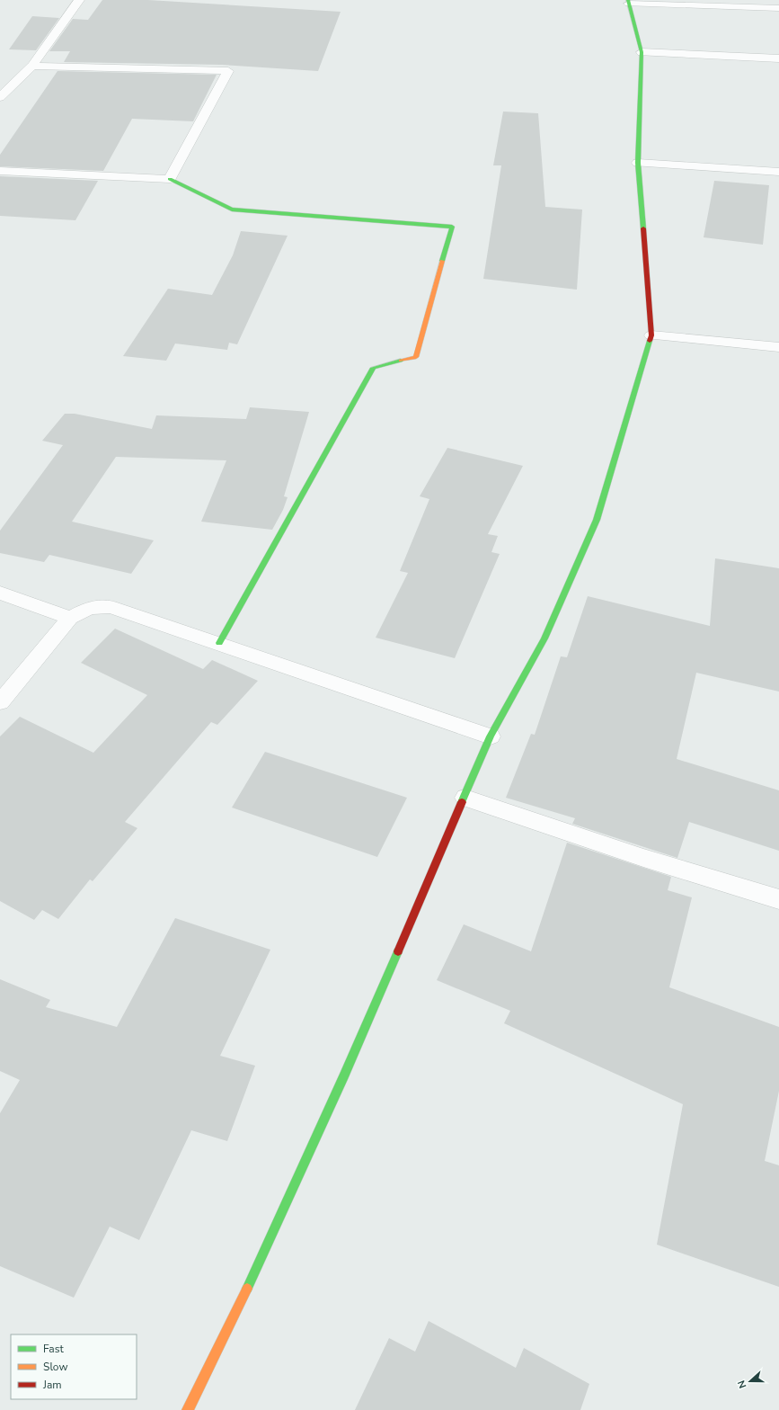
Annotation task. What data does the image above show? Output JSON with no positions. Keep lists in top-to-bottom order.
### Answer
{
  "legend": ["Fast", "Slow", "Jam"],
  "north": "left"
}
